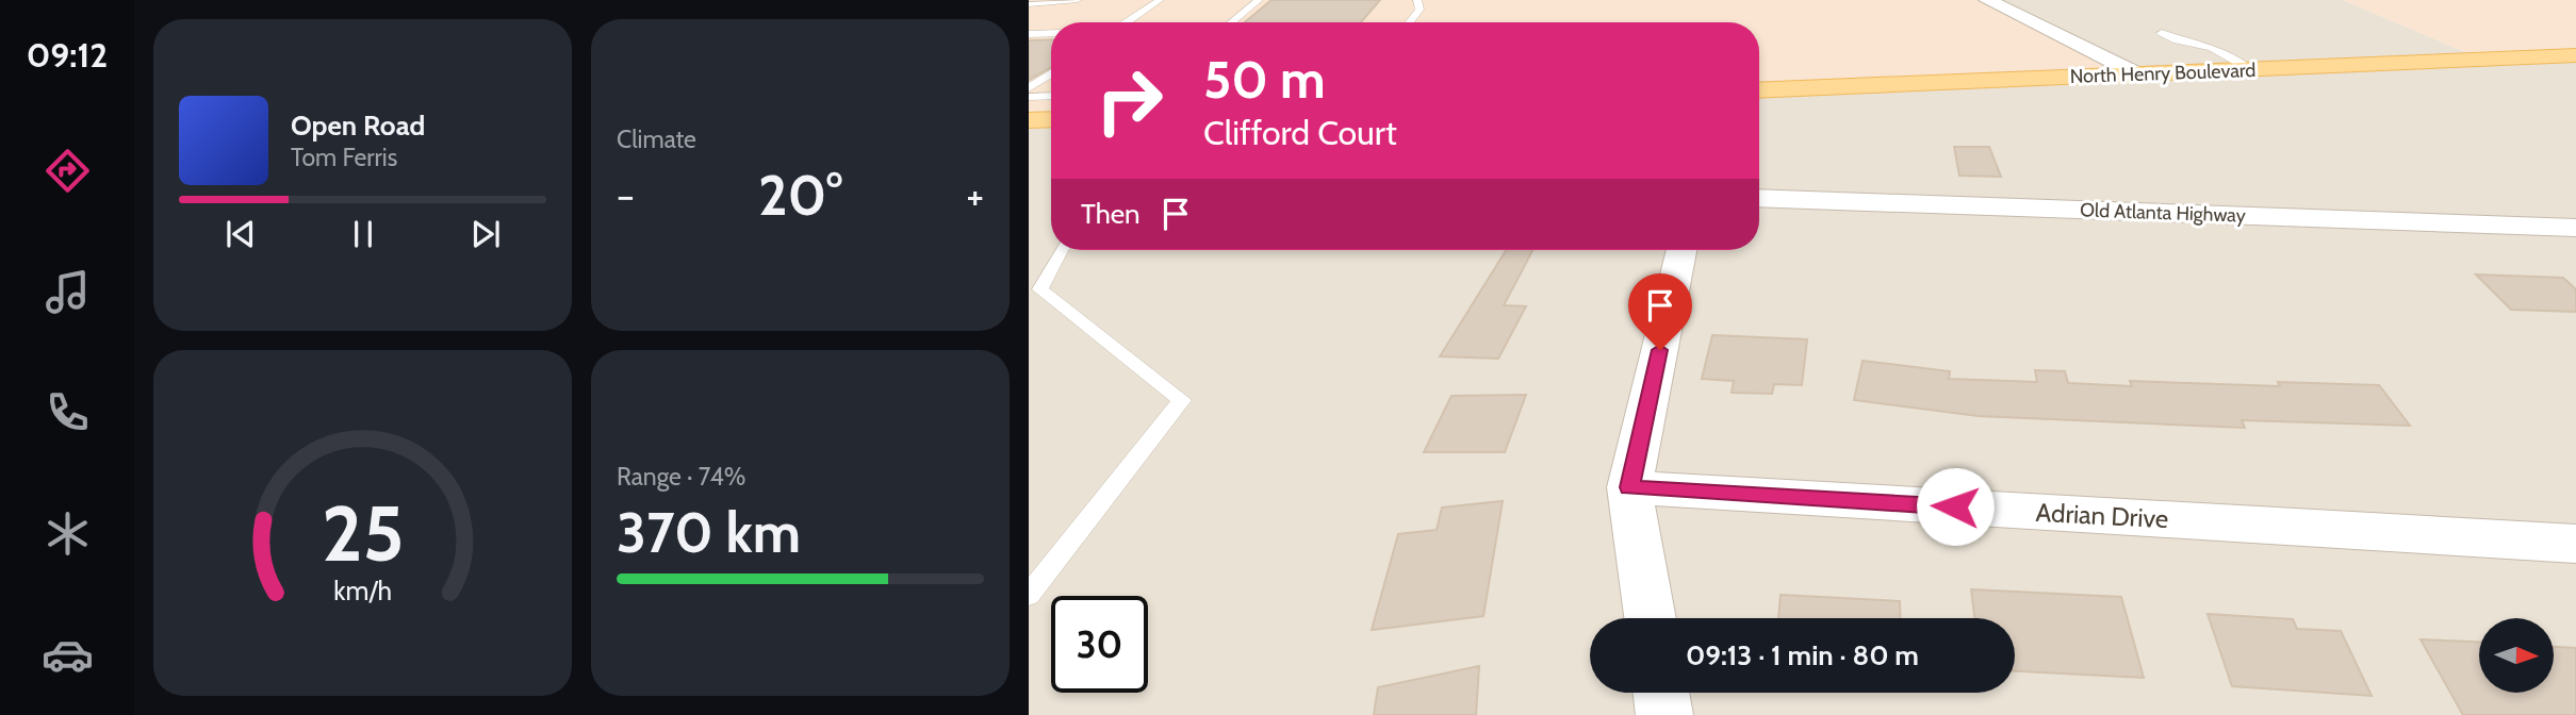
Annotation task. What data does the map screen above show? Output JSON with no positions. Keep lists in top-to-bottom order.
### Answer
{
  "streets": {
    "main road": ["North Henry Boulevard"],
    "street": ["Old Atlanta Highway", "Adrian Drive"]
  },
  "north": "right",
  "page": {
    "tabs": "09:12",
    "tile": [
      "Climate",
      ["Range · 74%", "370 km"]
    ],
    "turn": ["50 m", "Clifford Court"],
    "song": ["Open Road", "Tom Ferris"],
    "heat": ["−", "20°", "+"],
    "then": "Then",
    "limit": "30",
    "trip": "09:13 · 1 min · 80 m",
    "gauge": ["25", "km/h"]
  }
}
